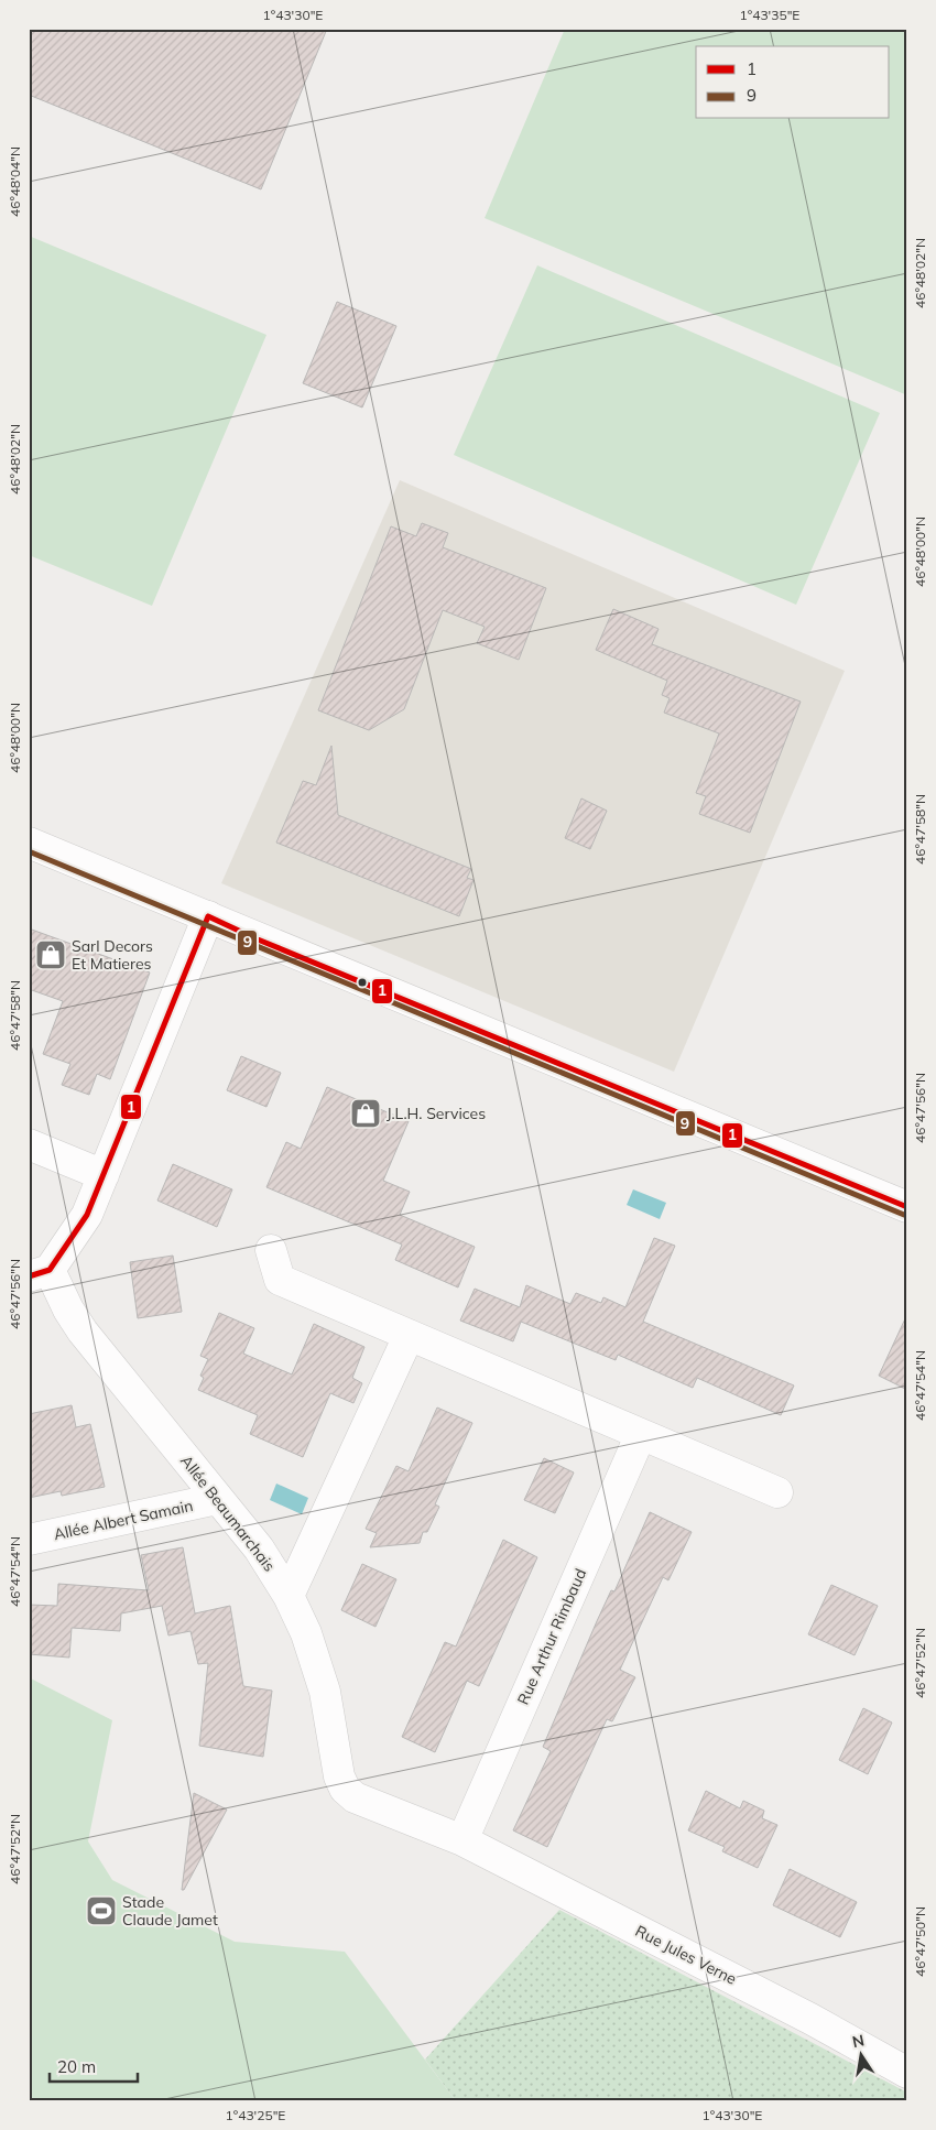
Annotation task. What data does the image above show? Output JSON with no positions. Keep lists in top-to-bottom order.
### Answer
{
  "streets": {
    "street": [
      "Allée Beaumarchais",
      "Allée Albert Samain",
      "Rue Arthur Rimbaud",
      "Rue Jules Verne"
    ]
  },
  "crossings": [
    ["Allée Beaumarchais", "Allée Albert Samain"],
    ["Allée Beaumarchais", "Rue Arthur Rimbaud"],
    ["Allée Beaumarchais", "Rue Jules Verne"],
    ["Rue Arthur Rimbaud", "Rue Jules Verne"]
  ],
  "places": {
    "shop": ["Sarl Decors Et Matieres", "J.L.H. Services"],
    "sports": ["Stade Claude Jamet"]
  },
  "lines": ["transit line 9", "transit line 1"],
  "legend": ["1", "9"],
  "scale_bar": "20 m",
  "north": "top",
  "coordinates": [
    "1°43'30\"E",
    "1°43'35\"E",
    "46°48'04\"N",
    "46°48'02\"N",
    "46°48'00\"N",
    "46°47'58\"N",
    "46°47'56\"N",
    "46°47'54\"N",
    "46°47'52\"N",
    "46°47'50\"N",
    "1°43'25\"E"
  ]
}
